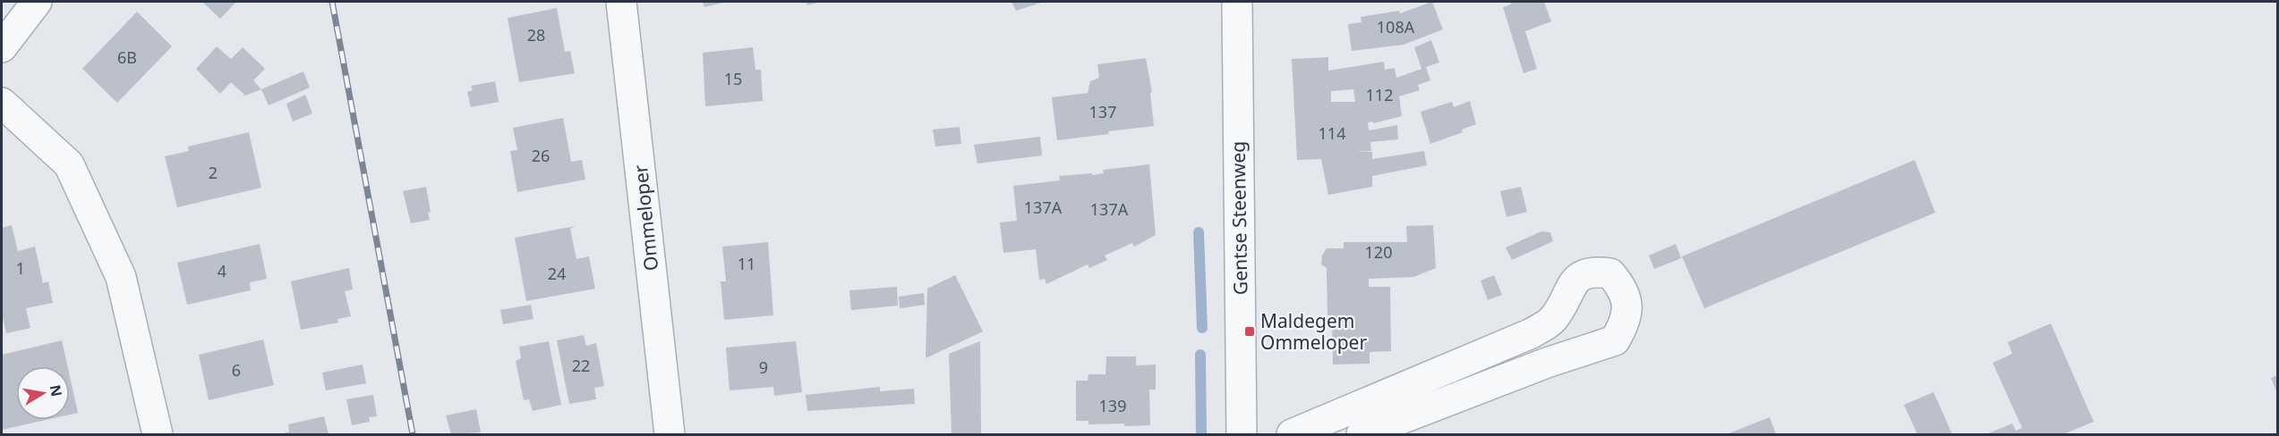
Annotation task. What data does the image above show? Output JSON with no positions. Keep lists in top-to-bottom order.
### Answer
{
  "streets": {
    "street": ["Ommeloper", "Gentse Steenweg"]
  },
  "places": {
    "transit": ["Maldegem Ommeloper"]
  },
  "house_numbers": [
    "108A",
    "28",
    "6B",
    "15",
    "112",
    "137",
    "114",
    "26",
    "2",
    "137A",
    "137A",
    "120",
    "11",
    "1",
    "4",
    "24",
    "22",
    "9",
    "6",
    "139"
  ],
  "north": "right"
}
